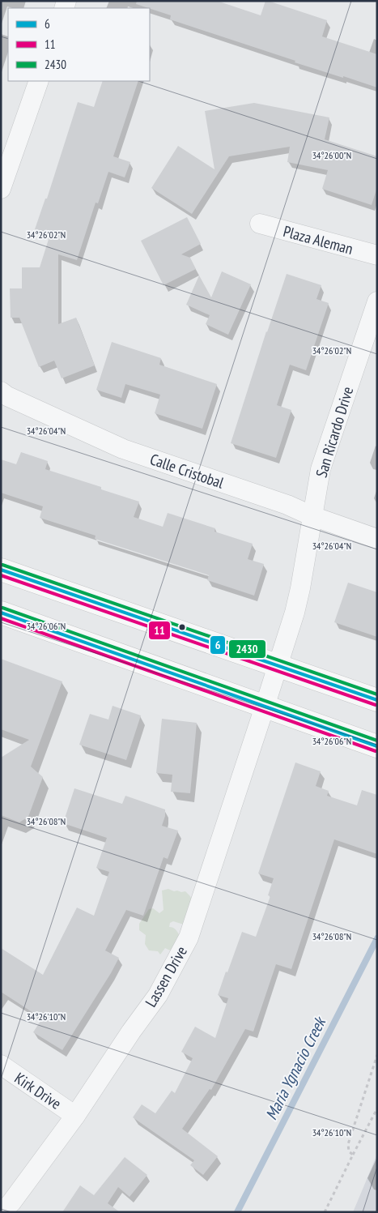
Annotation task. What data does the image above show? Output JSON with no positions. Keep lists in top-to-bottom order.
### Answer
{
  "streets": {
    "street": [
      "Plaza Aleman",
      "San Ricardo Drive",
      "Calle Cristobal",
      "Lassen Drive",
      "Kirk Drive"
    ]
  },
  "crossings": [
    ["San Ricardo Drive", "Calle Cristobal"],
    ["San Ricardo Drive", "Lassen Drive"],
    ["Lassen Drive", "Kirk Drive"]
  ],
  "water": ["Maria Ygnacio Creek"],
  "lines": ["transit line 2430", "transit line 6", "transit line 11"],
  "legend": ["6", "11", "2430"],
  "coordinates": [
    "34°26'00\"N",
    "34°26'02\"N",
    "34°26'04\"N",
    "34°26'06\"N",
    "34°26'08\"N",
    "34°26'10\"N"
  ]
}
